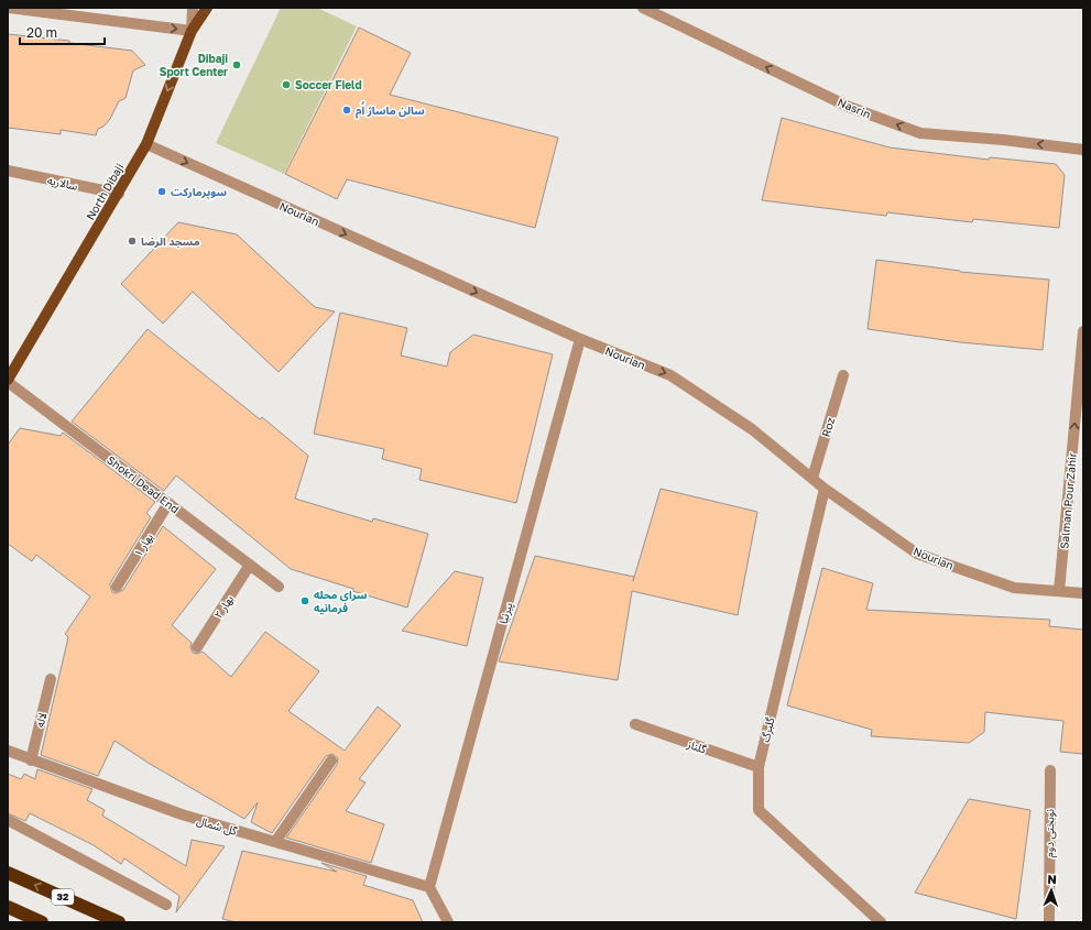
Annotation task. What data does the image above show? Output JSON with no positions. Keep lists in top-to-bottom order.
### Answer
{
  "streets": {
    "highway": ["32"],
    "main road": ["North Dibaji"],
    "street": [
      "Nasrin",
      "سالاریه",
      "Nourian",
      "Roz",
      "Shokri Dead End",
      "Salman Pour Zahir",
      "بهار ۱",
      "بهار ۲",
      "پیرنیا",
      "لاله",
      "گلبرگ",
      "گلناز",
      "گل شمال",
      "نوبختی دوم"
    ]
  },
  "crossings": [
    ["سالاریه", "North Dibaji"],
    ["North Dibaji", "Nourian"],
    ["North Dibaji", "Shokri Dead End"],
    ["Nourian", "Roz"],
    ["Nourian", "Salman Pour Zahir"],
    ["Nourian", "پیرنیا"],
    ["Nourian", "گلبرگ"],
    ["Shokri Dead End", "بهار ۱"],
    ["Shokri Dead End", "بهار ۲"],
    ["پیرنیا", "گل شمال"],
    ["لاله", "گل شمال"],
    ["گلبرگ", "گلناز"]
  ],
  "one_way": ["Nasrin", "Nourian", "Salman Pour Zahir"],
  "places": [
    "Dibaji Sport Center",
    "Soccer Field",
    "سالن ماساژ اُم",
    "سوپرمارکت",
    "مسجد الرضا",
    "سرای محله فرمانیه"
  ],
  "scale_bar": "20 m",
  "north": "top"
}
